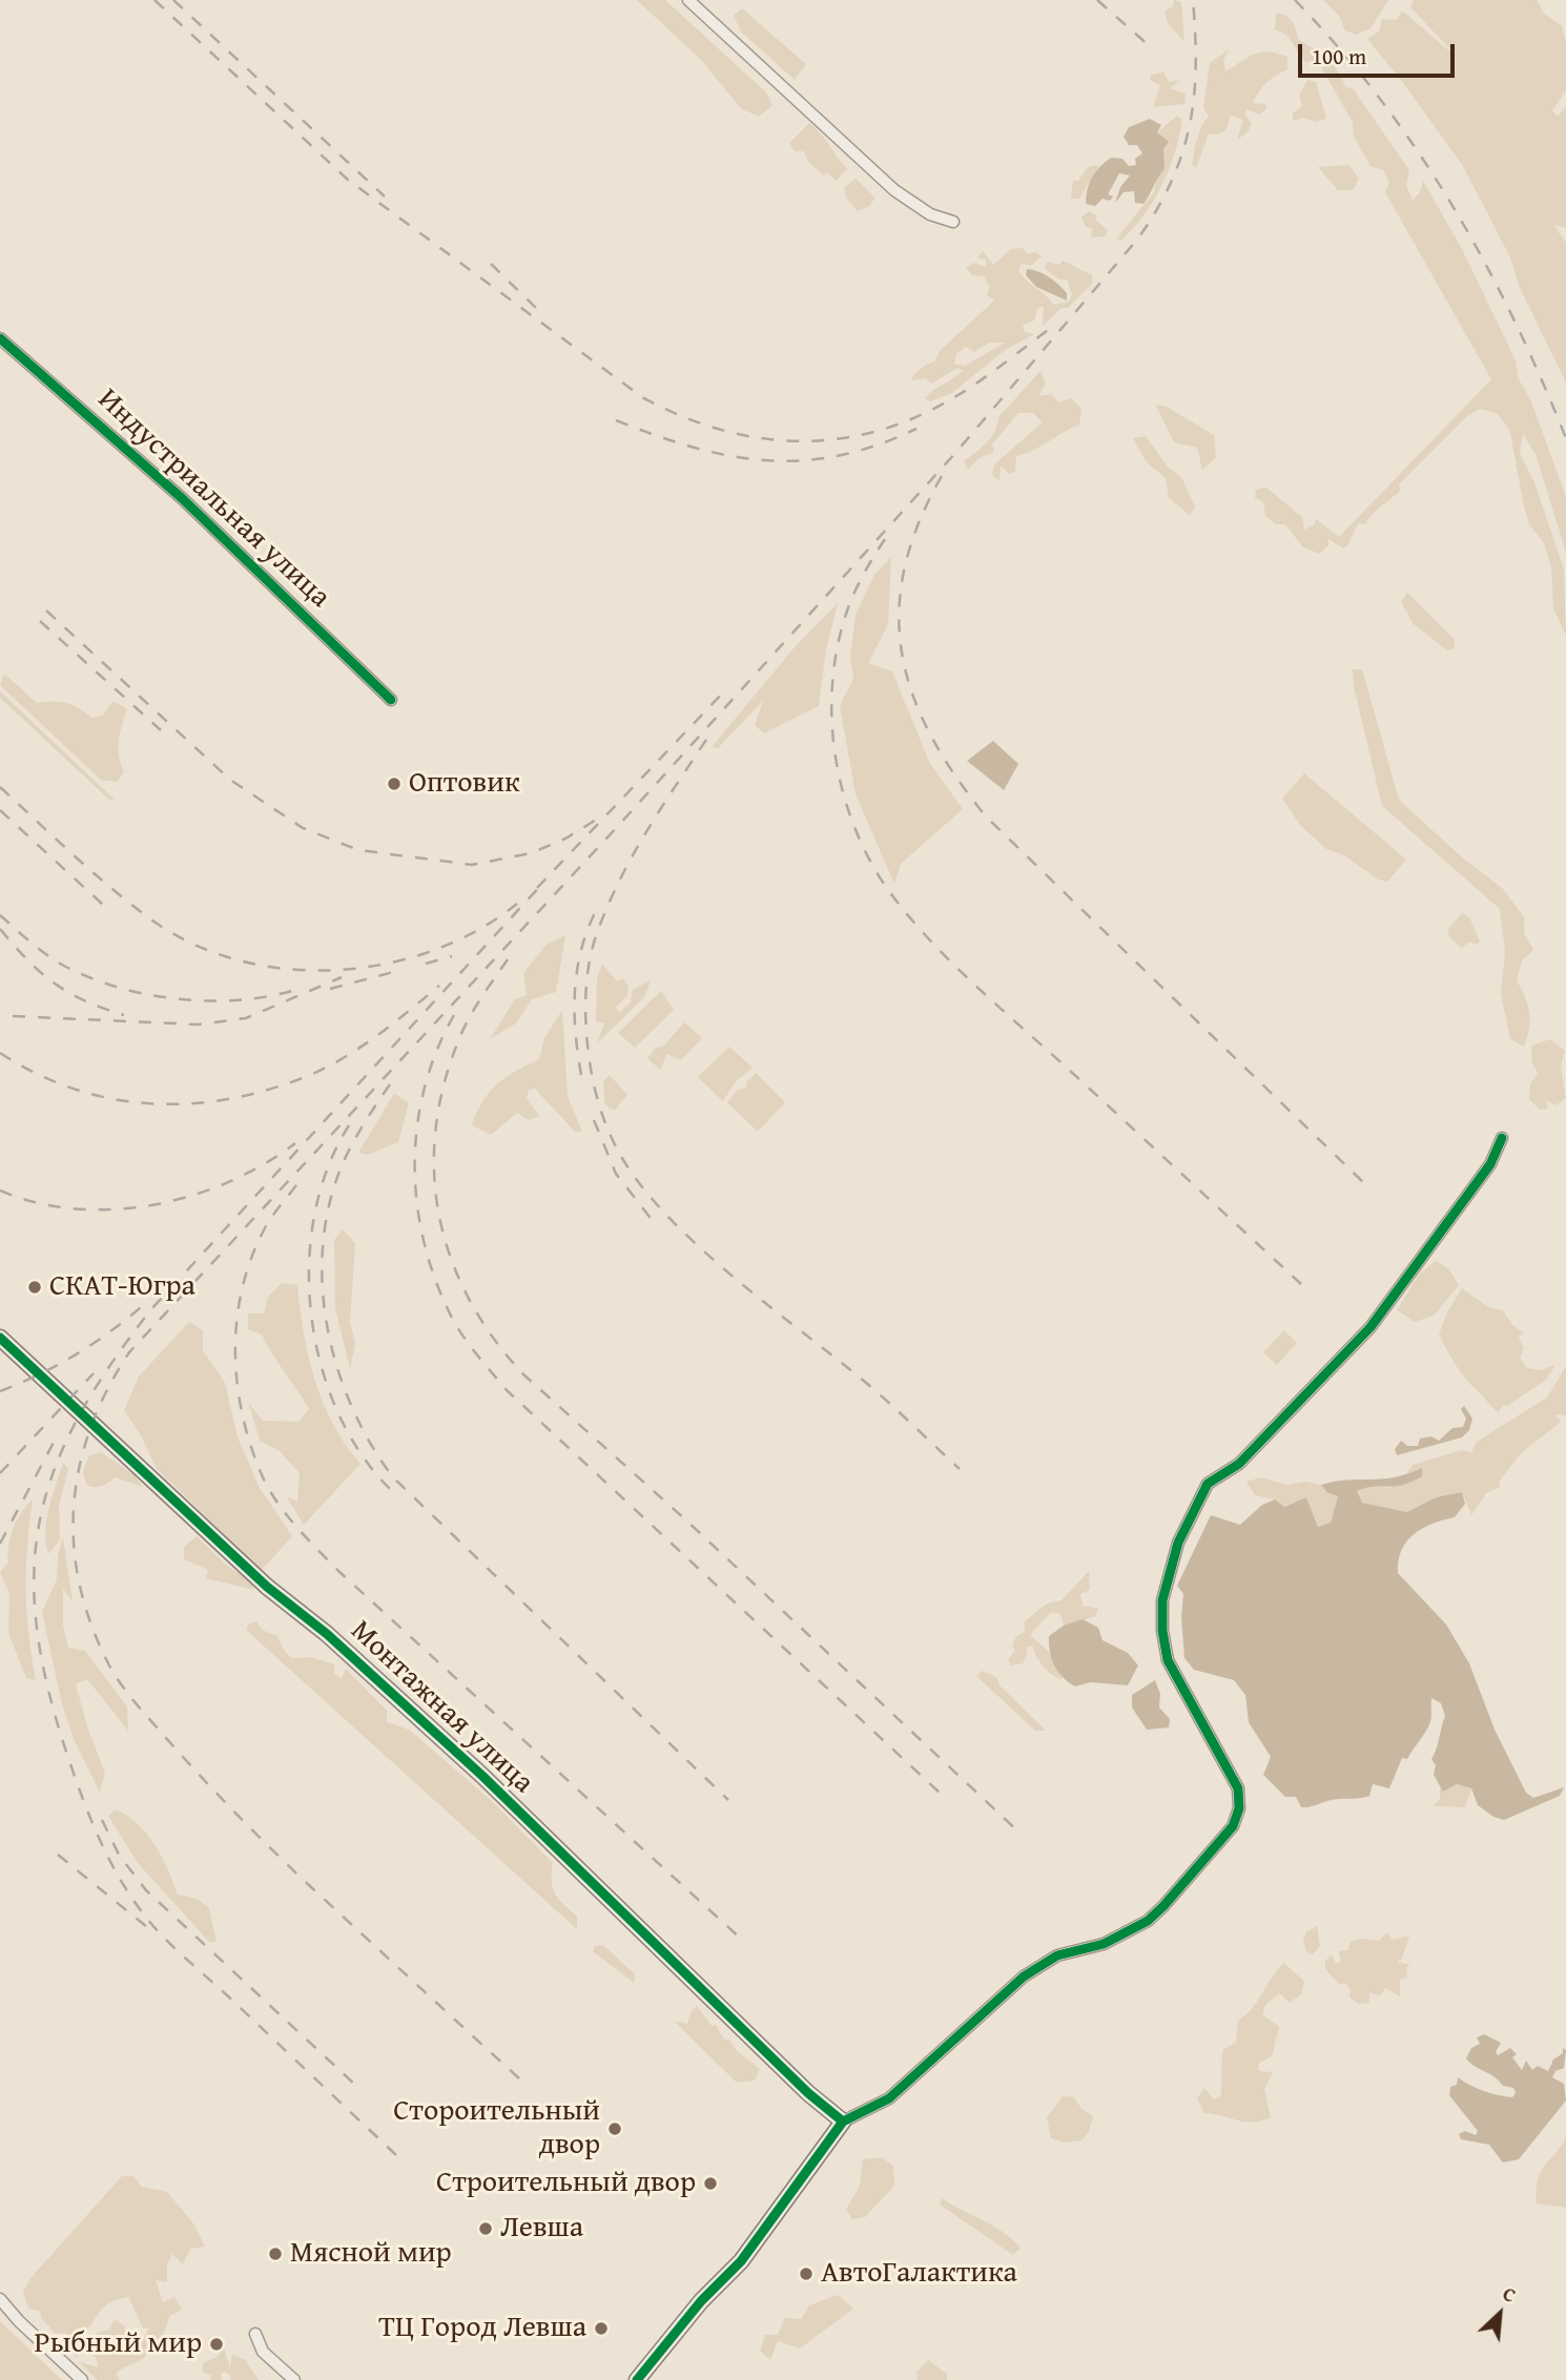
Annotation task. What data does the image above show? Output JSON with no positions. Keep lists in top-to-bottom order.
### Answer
{
  "streets": {
    "street": ["Индустриальная улица", "Монтажная улица"]
  },
  "places": [
    "Оптовик",
    "СКАТ-Югра",
    "Стороительный двор",
    "Строительный двор",
    "Левша",
    "Мясной мир",
    "АвтоГалактика",
    "ТЦ Город Левша",
    "Рыбный мир"
  ],
  "scale_bar": "100 m",
  "north": "top right"
}
